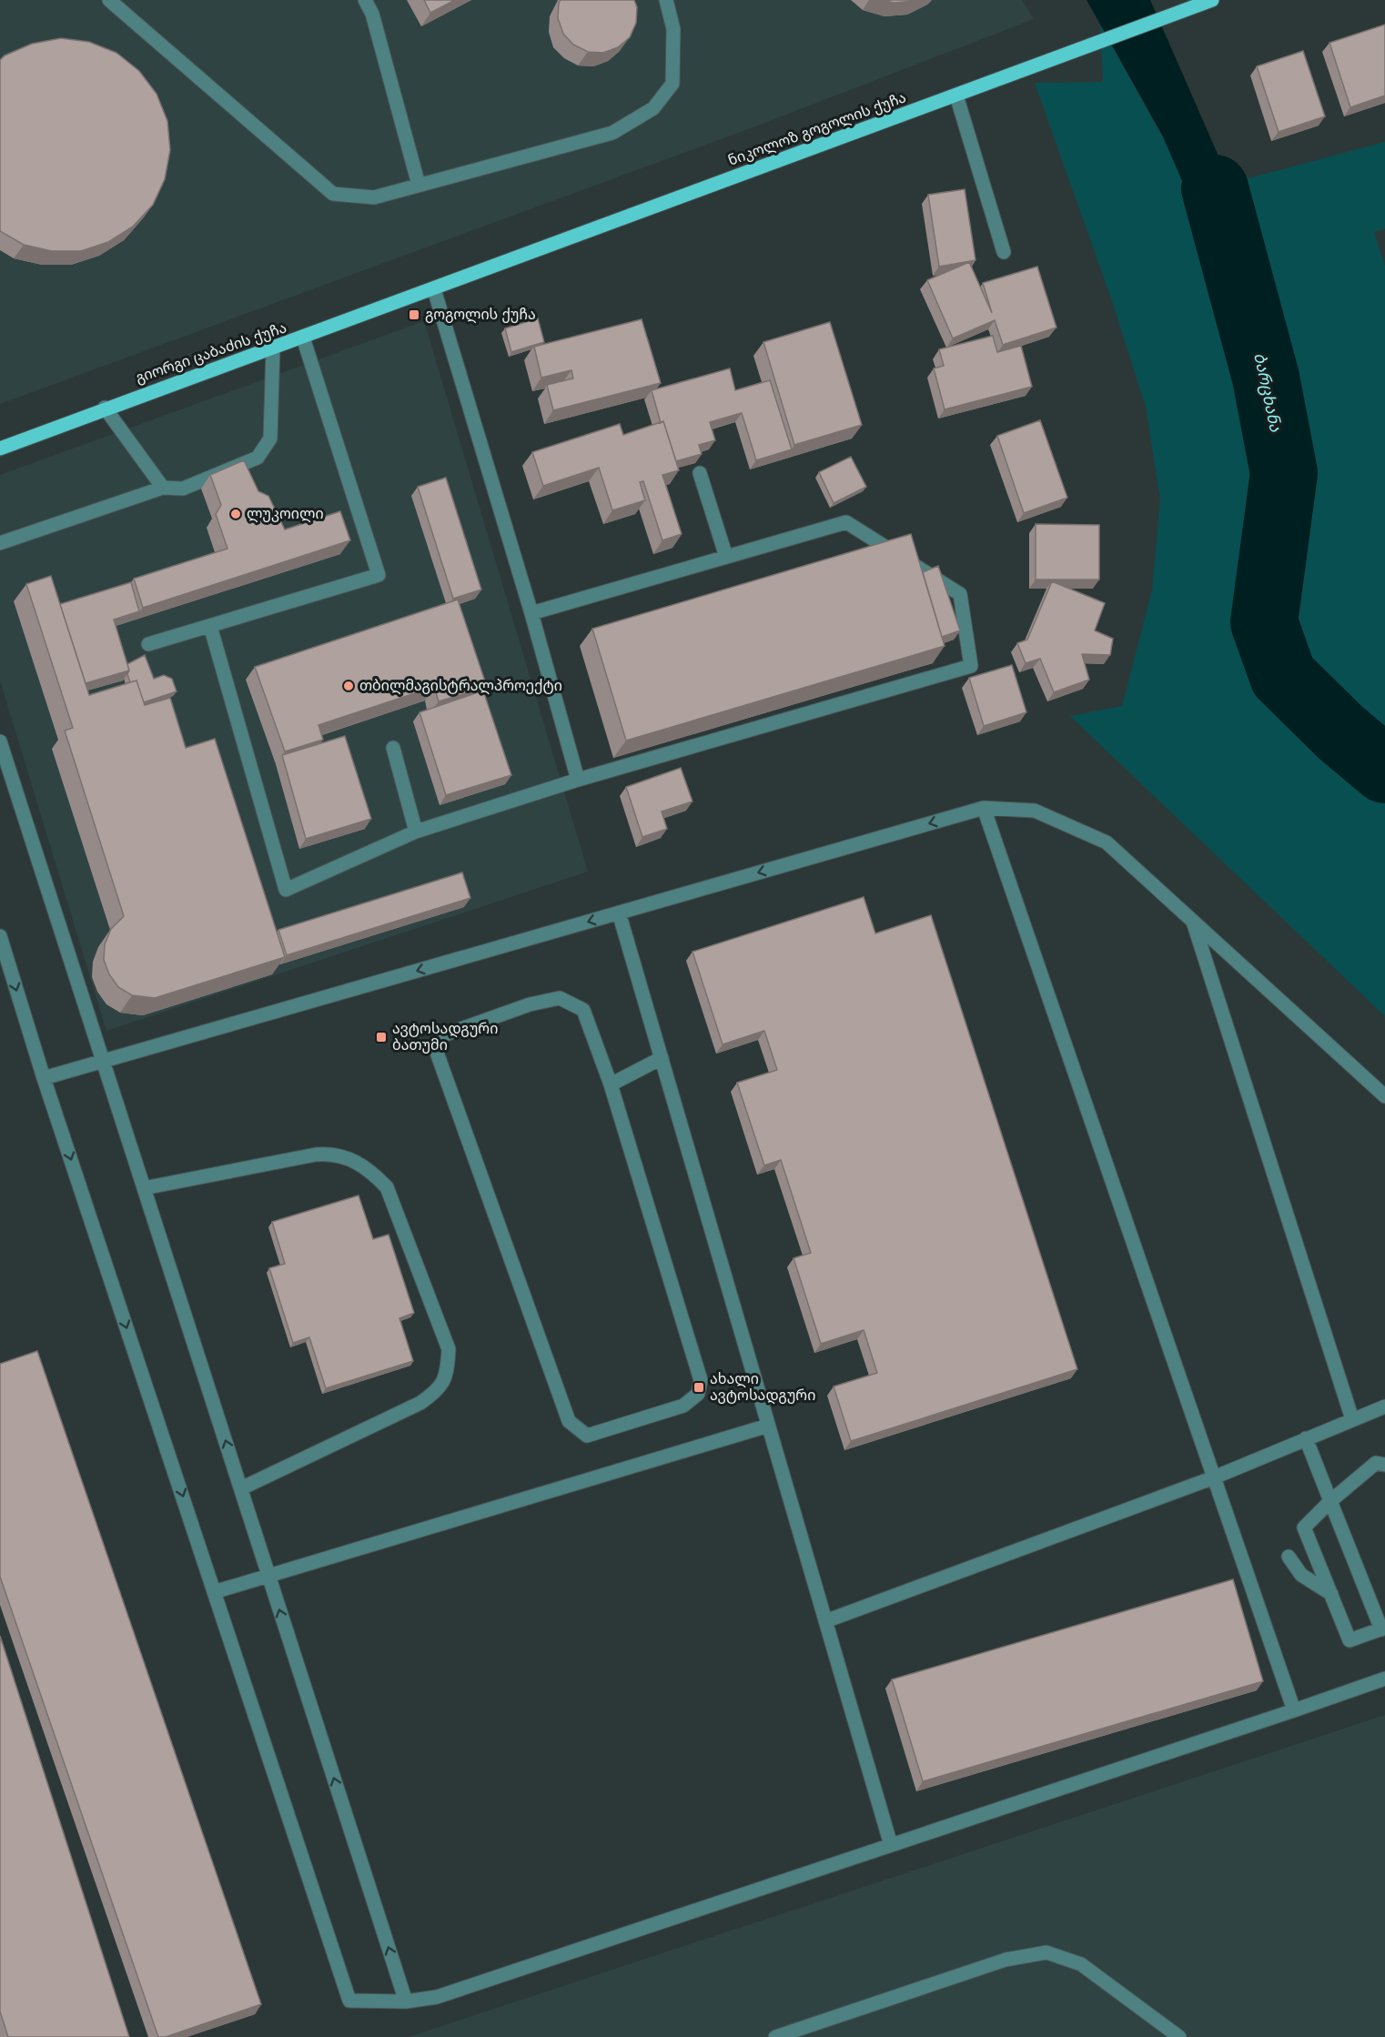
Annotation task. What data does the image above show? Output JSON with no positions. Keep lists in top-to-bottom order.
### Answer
{
  "streets": {
    "main road": ["ნიკოლოზ გოგოლის ქუჩა", "გიორგი ცაბაძის ქუჩა"]
  },
  "crossings": [
    ["ნიკოლოზ გოგოლის ქუჩა", "გიორგი ცაბაძის ქუჩა"]
  ],
  "water": ["ბარცხანა"],
  "places": {
    "transit": ["გოგოლის ქუჩა", "ავტოსადგური ბათუმი", "ახალი ავტოსადგური"],
    "other": ["ლუკოილი", "თბილმაგისტრალპროექტი"]
  }
}
